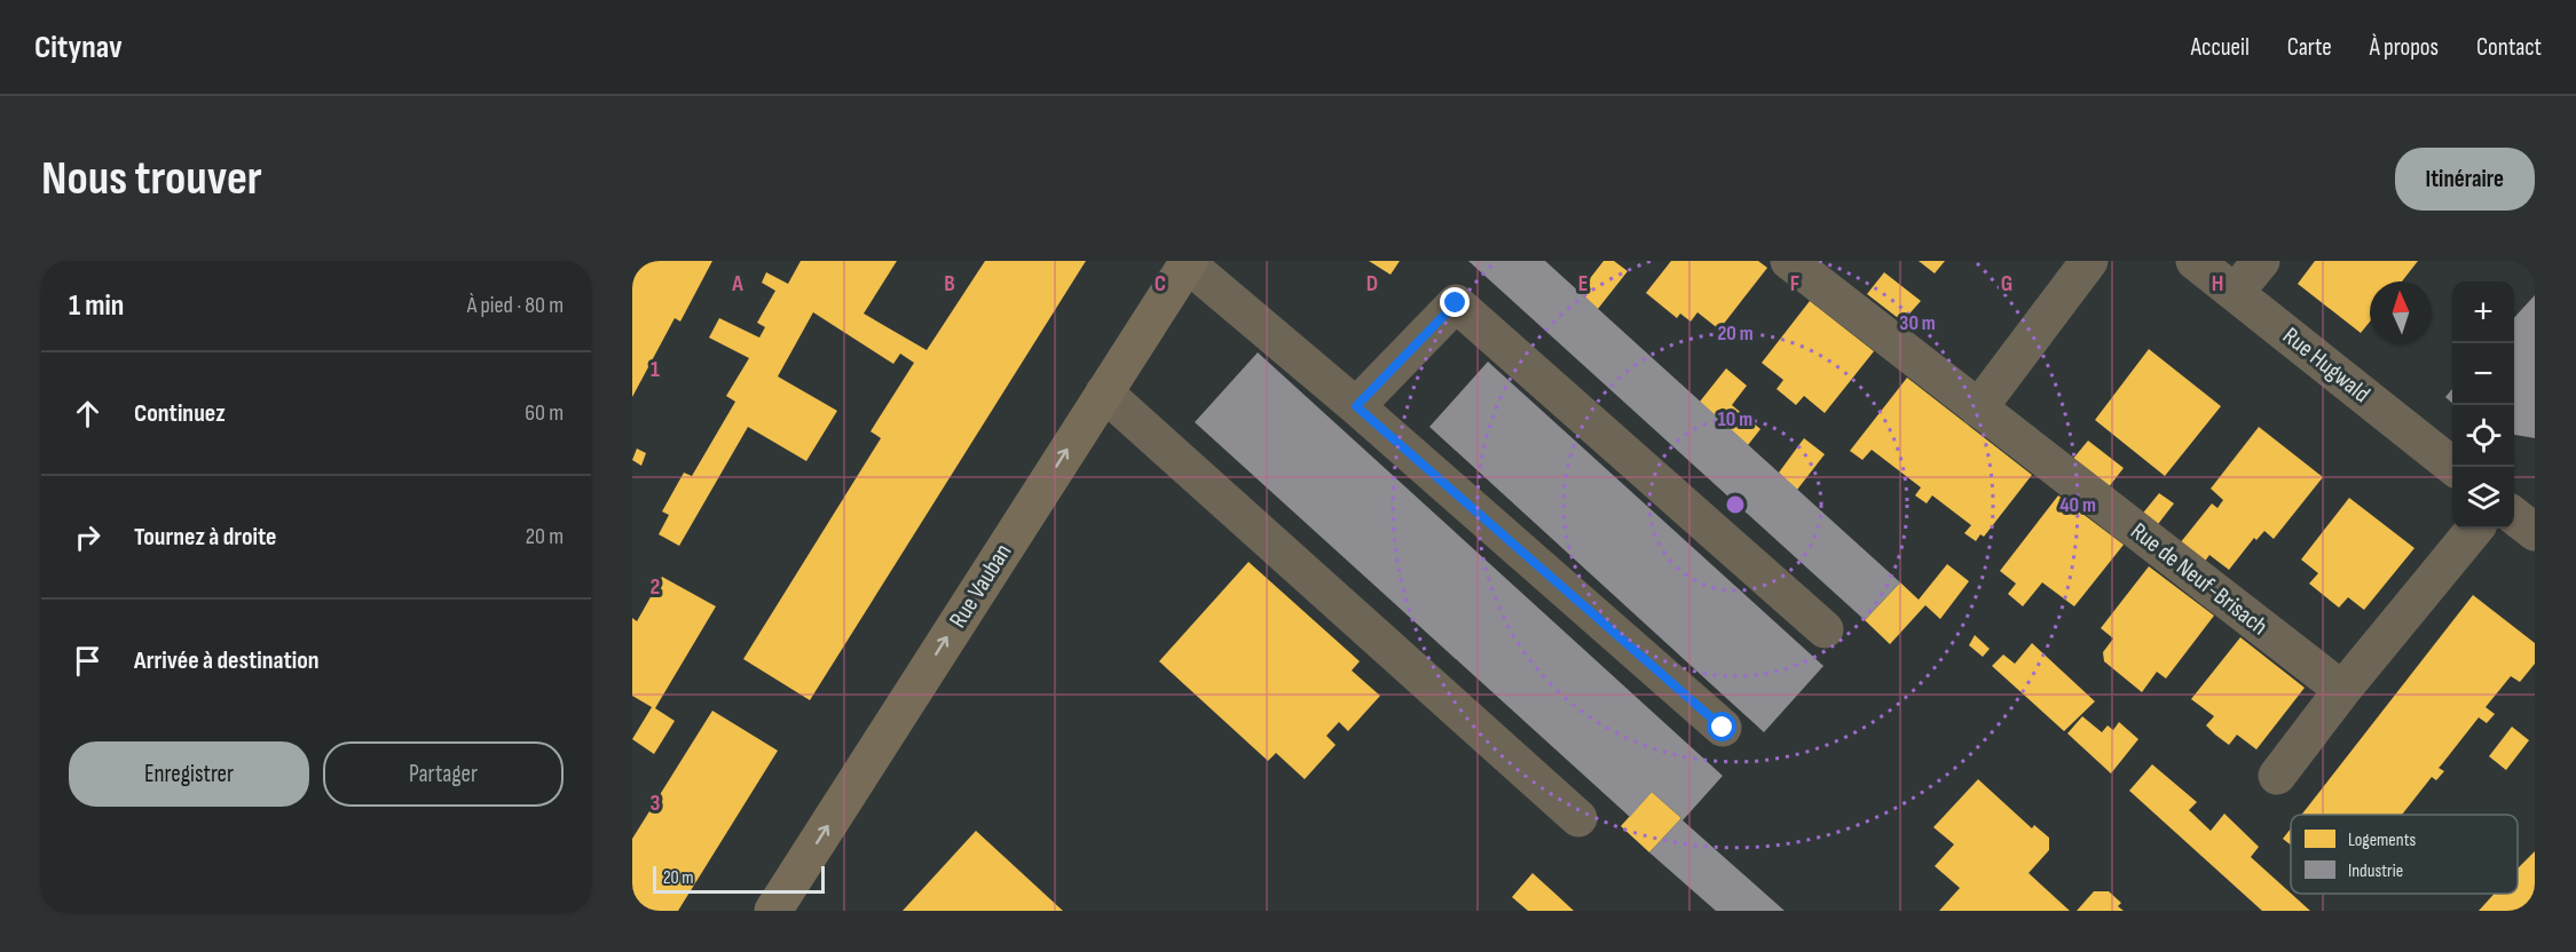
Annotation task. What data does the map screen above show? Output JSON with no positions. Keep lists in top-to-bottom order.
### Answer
{
  "streets": {
    "main road": ["Rue Vauban"],
    "street": ["Rue Hugwald", "Rue de Neuf-Brisach"]
  },
  "one_way": ["Rue Vauban"],
  "legend": ["Logements", "Industrie"],
  "scale_bar": "20 m",
  "north": "top",
  "page": {
    "header": "Citynav",
    "nav": [
      "Accueil",
      "Carte",
      "À propos",
      "Contact"
    ],
    "buttons": [
      "Itinéraire",
      ["Enregistrer", "Partager"]
    ],
    "title": "Nous trouver",
    "heading": ["1 min", "À pied · 80 m"],
    "map_buttons": ["+", "−"],
    "list": [
      ["Continuez", "60 m"],
      ["Tournez à droite", "20 m"],
      "Arrivée à destination"
    ],
    "scale": "20 m"
  },
  "grid": {
    "columns": [
      "A",
      "B",
      "C",
      "D",
      "E",
      "F",
      "G",
      "H"
    ],
    "rows": ["1", "2", "3"]
  },
  "rings": [
    "30 m",
    "20 m",
    "10 m",
    "40 m"
  ]
}
